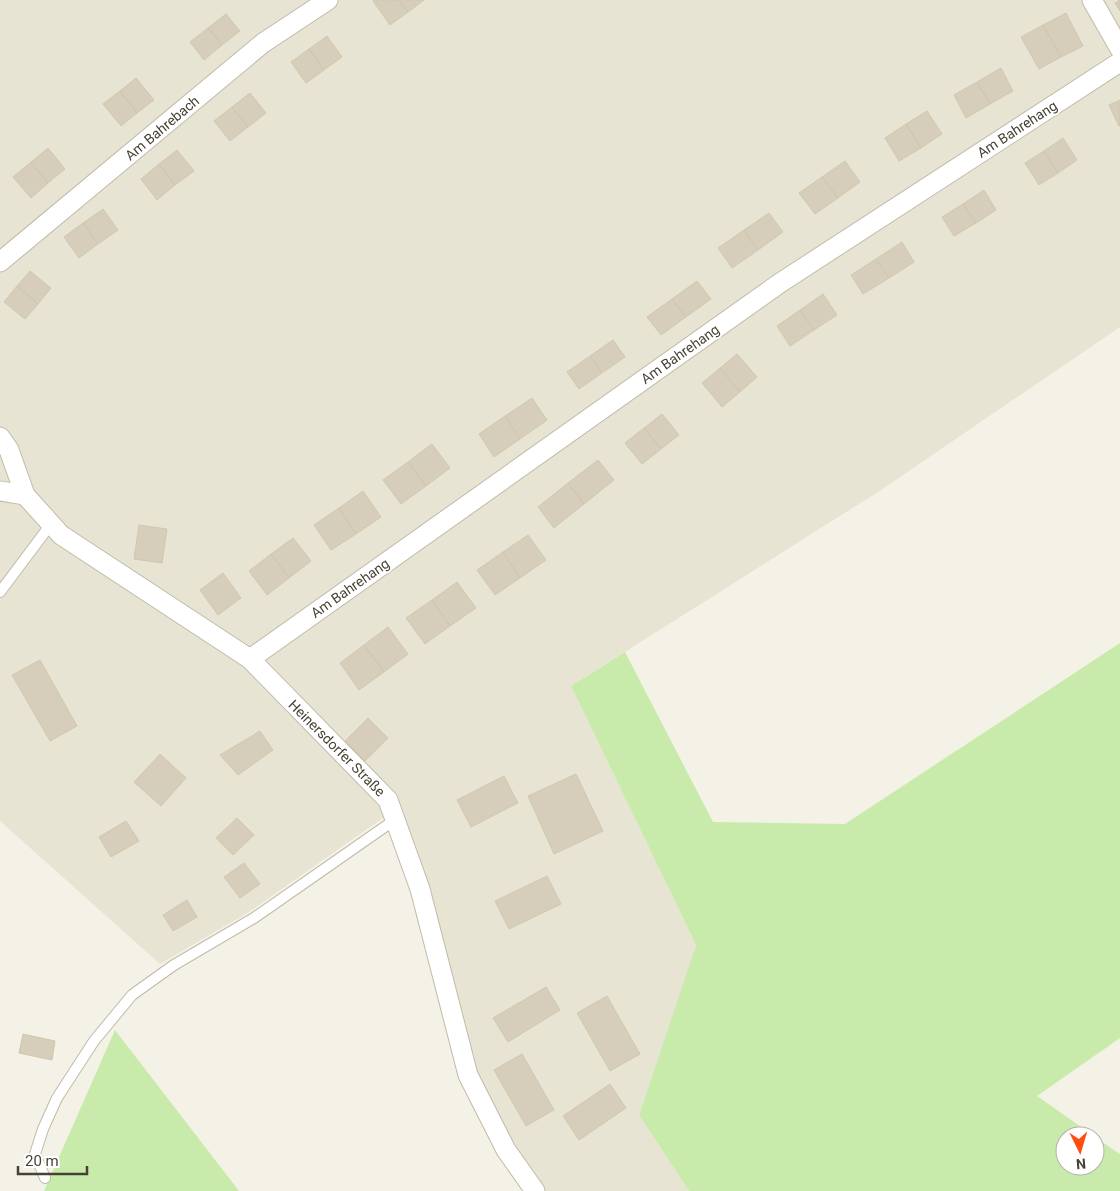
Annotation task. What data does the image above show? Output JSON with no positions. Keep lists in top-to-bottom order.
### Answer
{
  "streets": {
    "street": ["Am Bahrebach", "Am Bahrehang", "Heinersdorfer Straße"]
  },
  "crossings": [
    ["Am Bahrehang", "Heinersdorfer Straße"]
  ],
  "scale_bar": "20 m",
  "north": "bottom"
}
